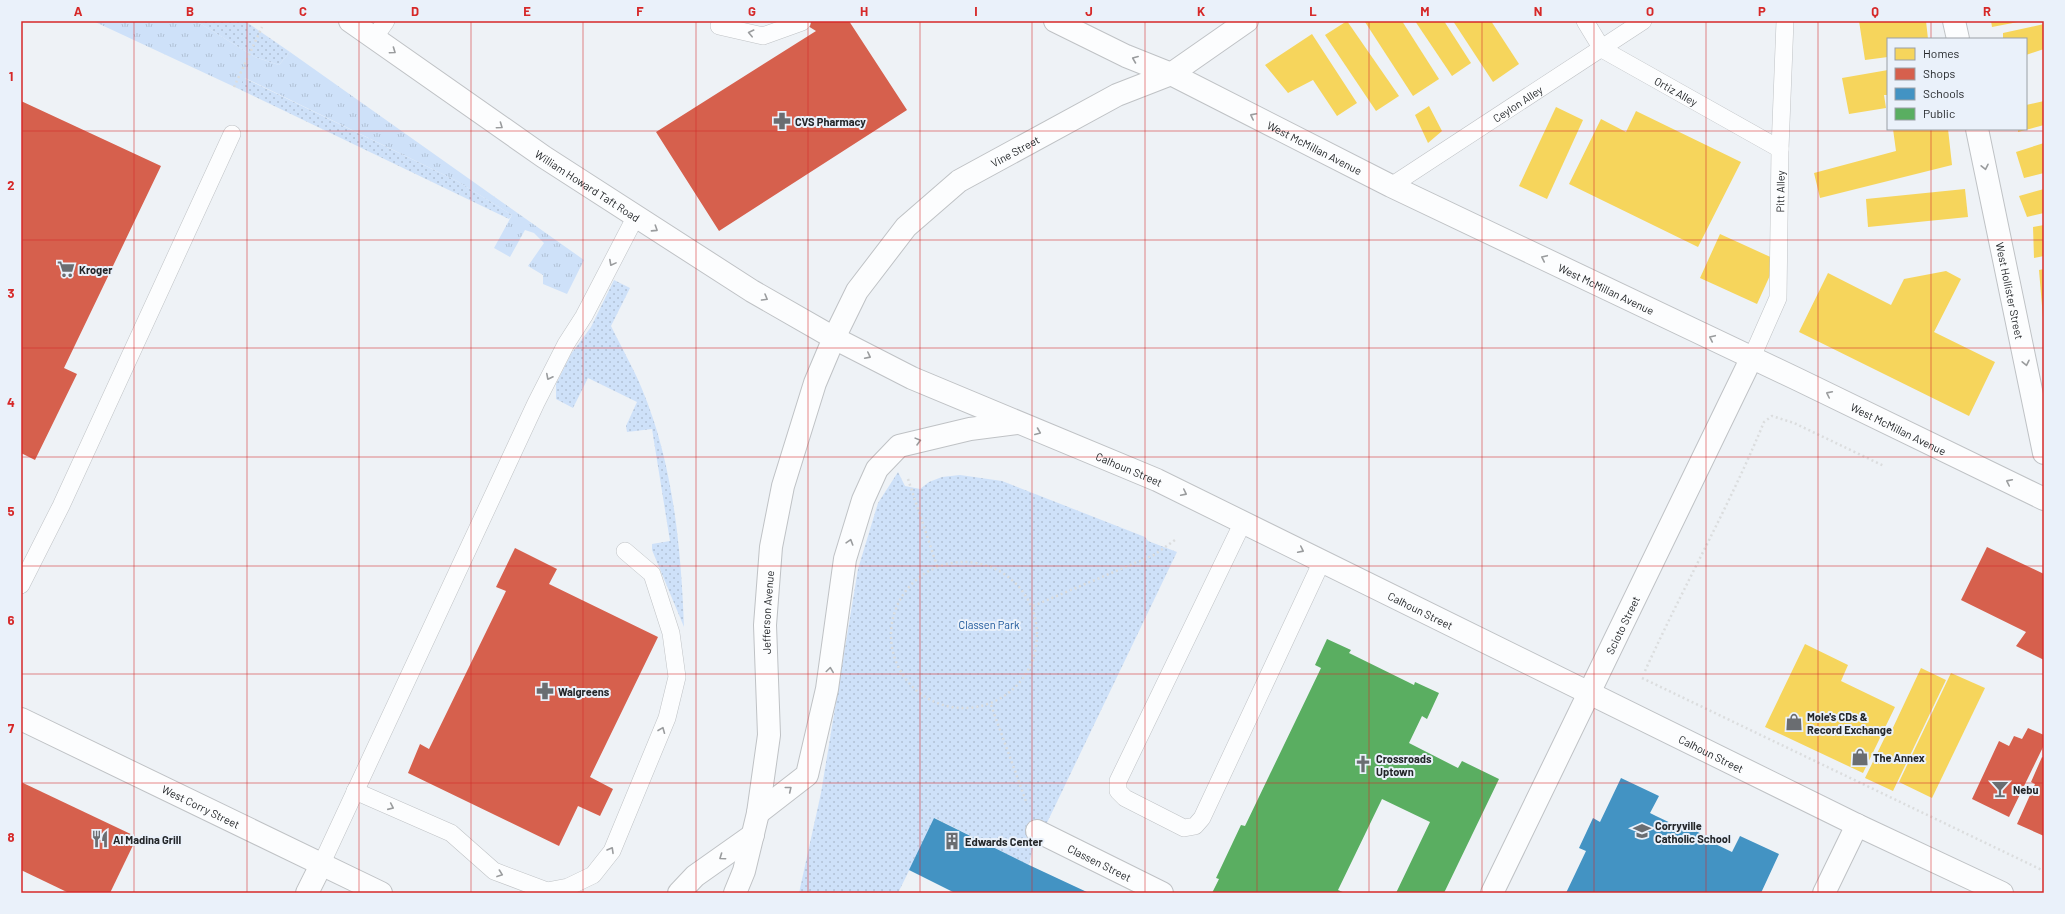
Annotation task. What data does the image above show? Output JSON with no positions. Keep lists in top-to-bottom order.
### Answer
{
  "streets": {
    "main road": [
      "West McMillan Avenue",
      "Vine Street",
      "William Howard Taft Road",
      "West Hollister Street",
      "Calhoun Street",
      "Jefferson Avenue",
      "Scioto Street",
      "West Corry Street",
      "Classen Street"
    ],
    "lane": ["Ortiz Alley", "Ceylon Alley", "Pitt Alley"]
  },
  "crossings": [
    ["Ortiz Alley", "Ceylon Alley"],
    ["Ortiz Alley", "Pitt Alley"],
    ["Ceylon Alley", "West McMillan Avenue"],
    ["West McMillan Avenue", "Vine Street"],
    ["West McMillan Avenue", "Pitt Alley"],
    ["West McMillan Avenue", "Scioto Street"],
    ["Vine Street", "William Howard Taft Road"],
    ["Vine Street", "Calhoun Street"],
    ["Vine Street", "Jefferson Avenue"],
    ["William Howard Taft Road", "Calhoun Street"],
    ["William Howard Taft Road", "Jefferson Avenue"],
    ["Pitt Alley", "Scioto Street"],
    ["Calhoun Street", "Jefferson Avenue"],
    ["Calhoun Street", "Scioto Street"]
  ],
  "one_way": [
    "West McMillan Avenue",
    "William Howard Taft Road",
    "West Hollister Street",
    "Calhoun Street"
  ],
  "parks": ["Classen Park"],
  "places": {
    "pharmacy": ["CVS Pharmacy", "Walgreens"],
    "supermarket": ["Kroger"],
    "shop": ["Mole's CDs & Record Exchange", "The Annex"],
    "church": ["Crossroads Uptown"],
    "bar": ["Nebu"],
    "school or university": ["Corryville Catholic School"],
    "restaurant": ["Al Madina Grill"],
    "building": ["Edwards Center"]
  },
  "legend": [
    "Homes",
    "Shops",
    "Schools",
    "Public"
  ],
  "grid": {
    "columns": [
      "A",
      "B",
      "C",
      "D",
      "E",
      "F",
      "G",
      "H",
      "I",
      "J",
      "K",
      "L",
      "M",
      "N",
      "O",
      "P",
      "Q",
      "R"
    ],
    "rows": [
      "1",
      "2",
      "3",
      "4",
      "5",
      "6",
      "7",
      "8"
    ]
  }
}
